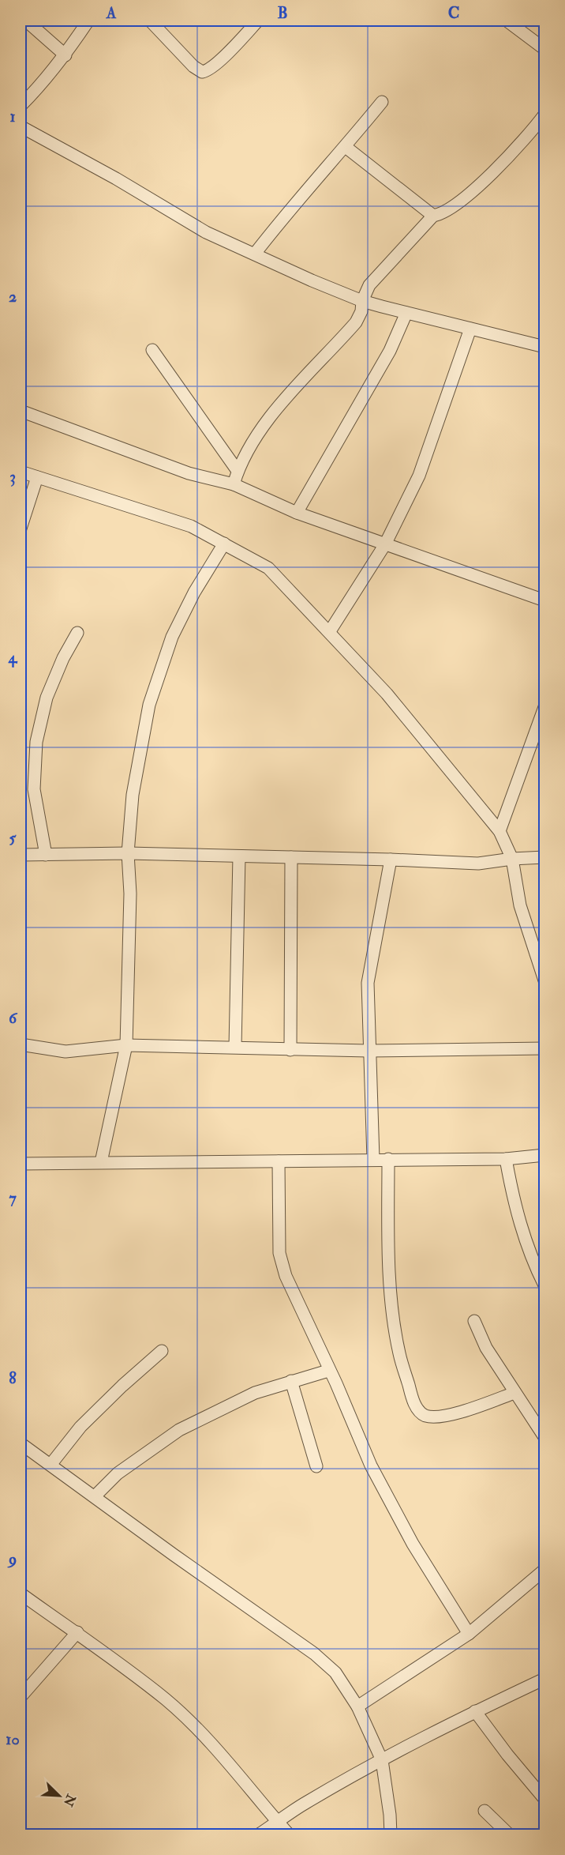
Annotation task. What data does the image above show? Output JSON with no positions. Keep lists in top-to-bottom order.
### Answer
{
  "north": "bottom right",
  "grid": {
    "columns": ["A", "B", "C"],
    "rows": [
      "1",
      "2",
      "3",
      "4",
      "5",
      "6",
      "7",
      "8",
      "9",
      "10"
    ]
  }
}
